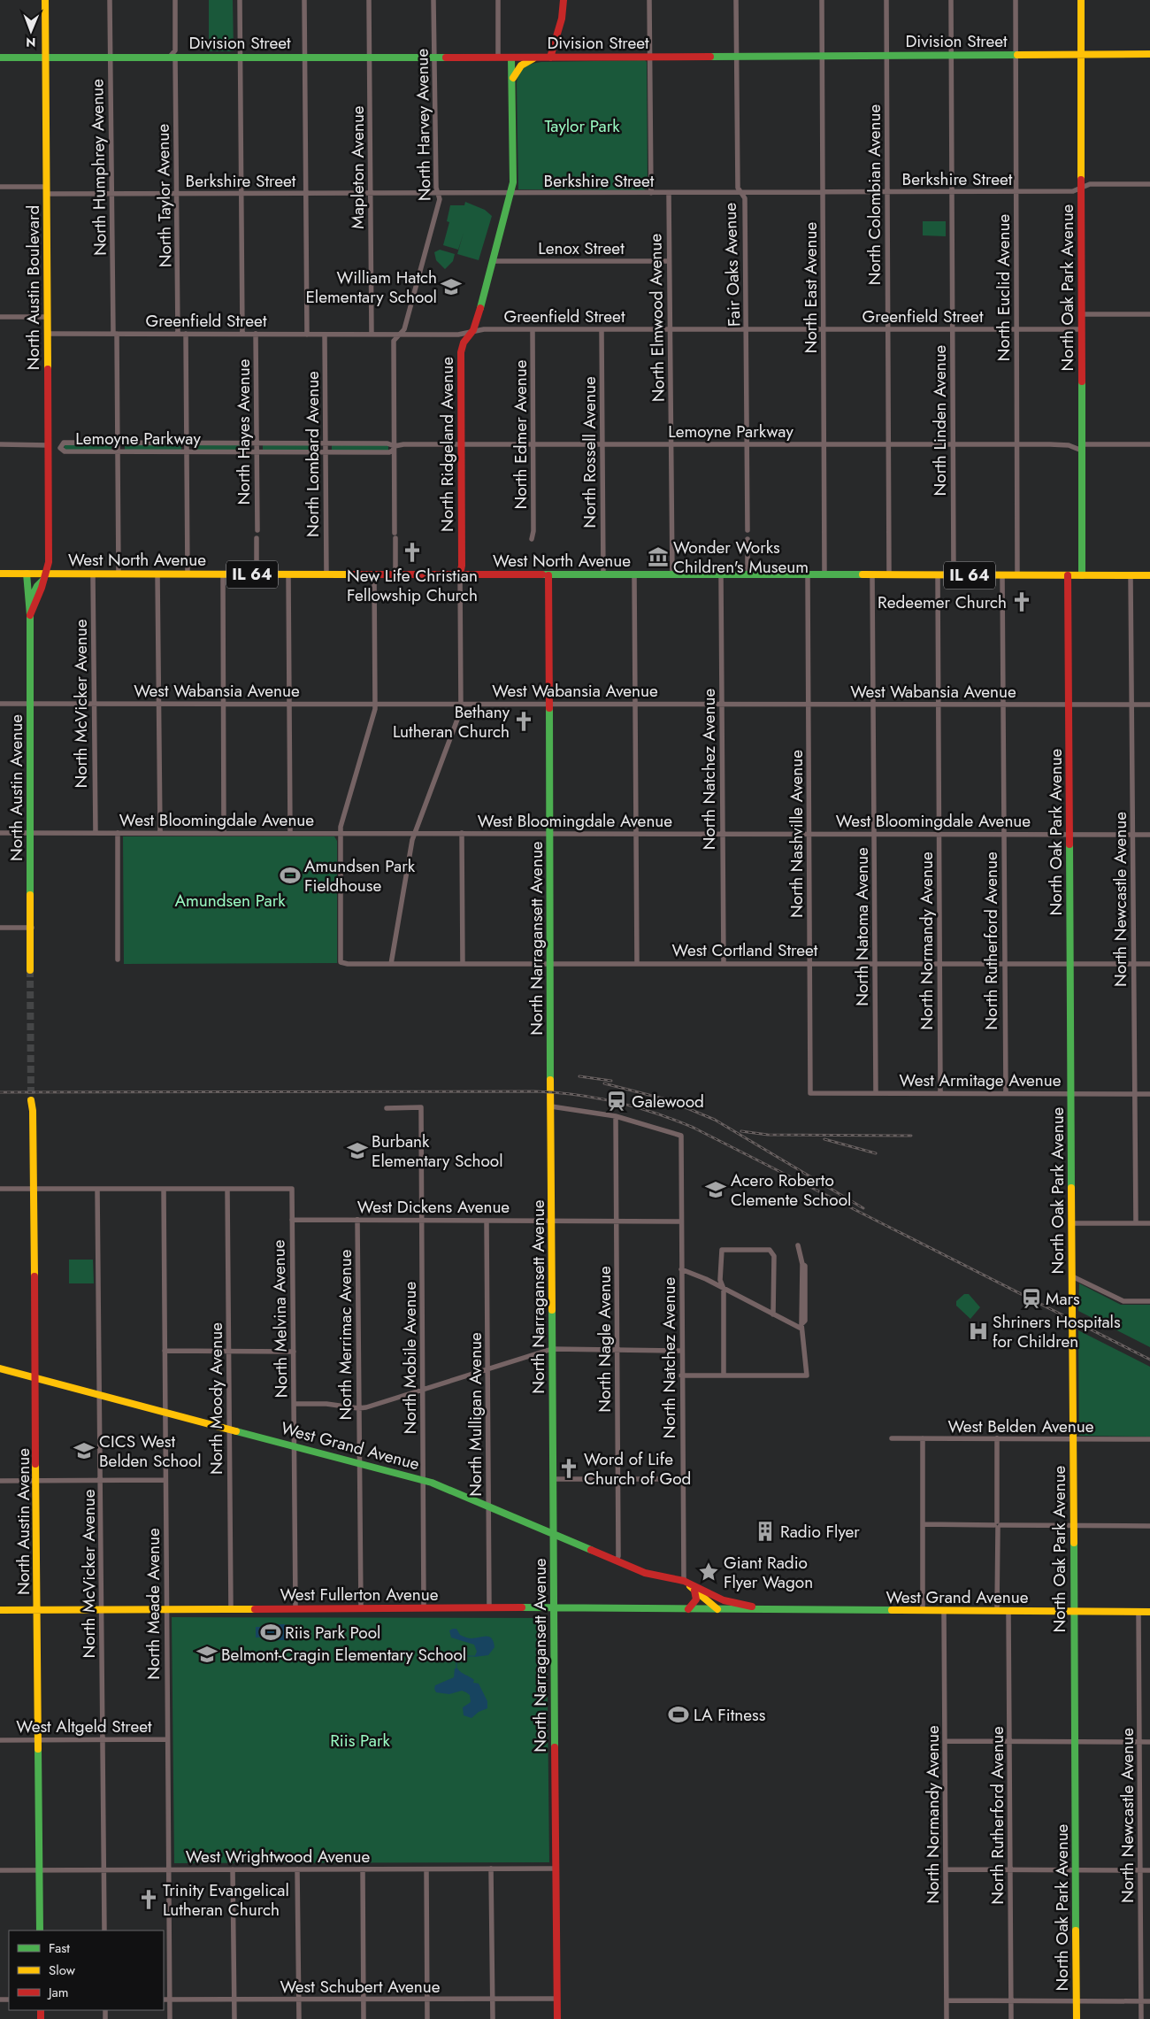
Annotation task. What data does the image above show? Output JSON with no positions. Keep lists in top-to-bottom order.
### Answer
{
  "streets": {
    "street": [
      "Division Street",
      "North Harvey Avenue",
      "North Humphrey Avenue",
      "Mapleton Avenue",
      "Berkshire Street",
      "North Colombian Avenue",
      "North Taylor Avenue",
      "Lenox Street",
      "Fair Oaks Avenue",
      "North Austin Boulevard",
      "North East Avenue",
      "North Euclid Avenue",
      "North Oak Park Avenue",
      "Greenfield Street",
      "North Elmwood Avenue",
      "North Linden Avenue",
      "Lemoyne Parkway",
      "North Hayes Avenue",
      "North Edmer Avenue",
      "North Ridgeland Avenue",
      "North Rossell Avenue",
      "North Lombard Avenue",
      "West North Avenue",
      "IL 64",
      "West Wabansia Avenue",
      "North McVicker Avenue",
      "North Natchez Avenue",
      "North Austin Avenue",
      "West Bloomingdale Avenue",
      "North Nashville Avenue",
      "North Newcastle Avenue",
      "North Natoma Avenue",
      "North Narragansett Avenue",
      "North Normandy Avenue",
      "North Rutherford Avenue",
      "West Cortland Street",
      "West Armitage Avenue",
      "West Dickens Avenue",
      "North Melvina Avenue",
      "North Merrimac Avenue",
      "North Nagle Avenue",
      "North Mobile Avenue",
      "North Moody Avenue",
      "North Mulligan Avenue",
      "West Belden Avenue",
      "West Grand Avenue",
      "West Fullerton Avenue",
      "North Meade Avenue",
      "West Altgeld Street",
      "West Wrightwood Avenue",
      "West Schubert Avenue"
    ]
  },
  "crossings": [
    ["Division Street", "North Harvey Avenue"],
    ["Division Street", "North Humphrey Avenue"],
    ["Division Street", "Mapleton Avenue"],
    ["Division Street", "North Colombian Avenue"],
    ["Division Street", "North Taylor Avenue"],
    ["Division Street", "Fair Oaks Avenue"],
    ["Division Street", "North Austin Boulevard"],
    ["Division Street", "North East Avenue"],
    ["Division Street", "North Euclid Avenue"],
    ["Division Street", "North Oak Park Avenue"],
    ["Division Street", "North Linden Avenue"],
    ["Division Street", "North Ridgeland Avenue"],
    ["North Harvey Avenue", "Berkshire Street"],
    ["North Harvey Avenue", "Greenfield Street"],
    ["North Harvey Avenue", "Lemoyne Parkway"],
    ["North Harvey Avenue", "West North Avenue"],
    ["North Humphrey Avenue", "Berkshire Street"],
    ["North Humphrey Avenue", "Greenfield Street"],
    ["North Humphrey Avenue", "Lemoyne Parkway"],
    ["North Humphrey Avenue", "West North Avenue"],
    ["Mapleton Avenue", "Berkshire Street"],
    ["Mapleton Avenue", "Greenfield Street"],
    ["Berkshire Street", "North Colombian Avenue"],
    ["Berkshire Street", "North Taylor Avenue"],
    ["Berkshire Street", "Fair Oaks Avenue"],
    ["Berkshire Street", "North Austin Boulevard"],
    ["Berkshire Street", "North East Avenue"],
    ["Berkshire Street", "North Euclid Avenue"],
    ["Berkshire Street", "North Oak Park Avenue"],
    ["Berkshire Street", "North Elmwood Avenue"],
    ["Berkshire Street", "North Linden Avenue"],
    ["Berkshire Street", "North Ridgeland Avenue"],
    ["North Colombian Avenue", "Greenfield Street"],
    ["North Colombian Avenue", "Lemoyne Parkway"],
    ["North Colombian Avenue", "West North Avenue"],
    ["North Taylor Avenue", "Greenfield Street"],
    ["Lenox Street", "North Elmwood Avenue"],
    ["Lenox Street", "North Ridgeland Avenue"],
    ["Fair Oaks Avenue", "Greenfield Street"],
    ["Fair Oaks Avenue", "Lemoyne Parkway"],
    ["North Austin Boulevard", "Greenfield Street"],
    ["North Austin Boulevard", "West North Avenue"],
    ["North Austin Boulevard", "North Austin Avenue"],
    ["North East Avenue", "Greenfield Street"],
    ["North East Avenue", "Lemoyne Parkway"],
    ["North East Avenue", "West North Avenue"],
    ["North Euclid Avenue", "Greenfield Street"],
    ["North Euclid Avenue", "Lemoyne Parkway"],
    ["North Euclid Avenue", "West North Avenue"],
    ["North Oak Park Avenue", "Greenfield Street"],
    ["North Oak Park Avenue", "Lemoyne Parkway"],
    ["North Oak Park Avenue", "West North Avenue"],
    ["North Oak Park Avenue", "West Wabansia Avenue"],
    ["North Oak Park Avenue", "West Bloomingdale Avenue"],
    ["North Oak Park Avenue", "West Cortland Street"],
    ["North Oak Park Avenue", "West Armitage Avenue"],
    ["North Oak Park Avenue", "West Belden Avenue"],
    ["North Oak Park Avenue", "West Grand Avenue"],
    ["Greenfield Street", "North Elmwood Avenue"],
    ["Greenfield Street", "North Linden Avenue"],
    ["Greenfield Street", "North Hayes Avenue"],
    ["Greenfield Street", "North Edmer Avenue"],
    ["Greenfield Street", "North Ridgeland Avenue"],
    ["Greenfield Street", "North Rossell Avenue"],
    ["Greenfield Street", "North Lombard Avenue"],
    ["North Elmwood Avenue", "Lemoyne Parkway"],
    ["North Elmwood Avenue", "West North Avenue"],
    ["North Linden Avenue", "Lemoyne Parkway"],
    ["North Linden Avenue", "West North Avenue"],
    ["Lemoyne Parkway", "North Hayes Avenue"],
    ["Lemoyne Parkway", "North Edmer Avenue"],
    ["Lemoyne Parkway", "North Ridgeland Avenue"],
    ["Lemoyne Parkway", "North Rossell Avenue"],
    ["Lemoyne Parkway", "North Lombard Avenue"],
    ["North Ridgeland Avenue", "West North Avenue"],
    ["North Rossell Avenue", "West North Avenue"],
    ["North Lombard Avenue", "West North Avenue"],
    ["West North Avenue", "North McVicker Avenue"],
    ["West North Avenue", "North Natchez Avenue"],
    ["West North Avenue", "North Austin Avenue"],
    ["West North Avenue", "North Nashville Avenue"],
    ["West North Avenue", "North Newcastle Avenue"],
    ["West North Avenue", "North Natoma Avenue"],
    ["West North Avenue", "North Narragansett Avenue"],
    ["West North Avenue", "North Normandy Avenue"],
    ["West North Avenue", "North Rutherford Avenue"],
    ["West Wabansia Avenue", "North McVicker Avenue"],
    ["West Wabansia Avenue", "North Natchez Avenue"],
    ["West Wabansia Avenue", "North Austin Avenue"],
    ["West Wabansia Avenue", "North Nashville Avenue"],
    ["West Wabansia Avenue", "North Newcastle Avenue"],
    ["West Wabansia Avenue", "North Natoma Avenue"],
    ["West Wabansia Avenue", "North Narragansett Avenue"],
    ["West Wabansia Avenue", "North Normandy Avenue"],
    ["West Wabansia Avenue", "North Rutherford Avenue"],
    ["North McVicker Avenue", "West Bloomingdale Avenue"],
    ["North McVicker Avenue", "West Grand Avenue"],
    ["North McVicker Avenue", "West Fullerton Avenue"],
    ["North McVicker Avenue", "West Altgeld Street"],
    ["North McVicker Avenue", "West Wrightwood Avenue"],
    ["North Natchez Avenue", "West Bloomingdale Avenue"],
    ["North Natchez Avenue", "West Cortland Street"],
    ["North Natchez Avenue", "West Dickens Avenue"],
    ["North Natchez Avenue", "North Nagle Avenue"],
    ["North Natchez Avenue", "West Grand Avenue"],
    ["North Austin Avenue", "West Bloomingdale Avenue"],
    ["North Austin Avenue", "West Grand Avenue"],
    ["North Austin Avenue", "West Fullerton Avenue"],
    ["North Austin Avenue", "West Altgeld Street"],
    ["North Austin Avenue", "West Wrightwood Avenue"],
    ["West Bloomingdale Avenue", "North Nashville Avenue"],
    ["West Bloomingdale Avenue", "North Newcastle Avenue"],
    ["West Bloomingdale Avenue", "North Natoma Avenue"],
    ["West Bloomingdale Avenue", "North Narragansett Avenue"],
    ["West Bloomingdale Avenue", "North Normandy Avenue"],
    ["West Bloomingdale Avenue", "North Rutherford Avenue"],
    ["West Bloomingdale Avenue", "West Cortland Street"],
    ["North Nashville Avenue", "West Cortland Street"],
    ["North Nashville Avenue", "West Armitage Avenue"],
    ["North Newcastle Avenue", "West Cortland Street"],
    ["North Newcastle Avenue", "West Armitage Avenue"],
    ["North Newcastle Avenue", "West Grand Avenue"],
    ["North Natoma Avenue", "West Cortland Street"],
    ["North Natoma Avenue", "West Armitage Avenue"],
    ["North Narragansett Avenue", "West Cortland Street"],
    ["North Narragansett Avenue", "West Dickens Avenue"],
    ["North Narragansett Avenue", "West Grand Avenue"],
    ["North Narragansett Avenue", "West Fullerton Avenue"],
    ["North Narragansett Avenue", "West Wrightwood Avenue"],
    ["North Narragansett Avenue", "West Schubert Avenue"],
    ["North Normandy Avenue", "West Cortland Street"],
    ["North Normandy Avenue", "West Armitage Avenue"],
    ["North Normandy Avenue", "West Grand Avenue"],
    ["North Rutherford Avenue", "West Cortland Street"],
    ["North Rutherford Avenue", "West Armitage Avenue"],
    ["North Rutherford Avenue", "West Grand Avenue"],
    ["West Dickens Avenue", "North Melvina Avenue"],
    ["West Dickens Avenue", "North Merrimac Avenue"],
    ["West Dickens Avenue", "North Nagle Avenue"],
    ["West Dickens Avenue", "North Mobile Avenue"],
    ["West Dickens Avenue", "North Mulligan Avenue"],
    ["North Melvina Avenue", "North Moody Avenue"],
    ["North Melvina Avenue", "West Grand Avenue"],
    ["North Melvina Avenue", "West Fullerton Avenue"],
    ["North Merrimac Avenue", "West Grand Avenue"],
    ["North Merrimac Avenue", "West Fullerton Avenue"],
    ["North Nagle Avenue", "West Grand Avenue"],
    ["North Mobile Avenue", "West Grand Avenue"],
    ["North Mobile Avenue", "West Fullerton Avenue"],
    ["North Moody Avenue", "West Grand Avenue"],
    ["North Moody Avenue", "West Fullerton Avenue"],
    ["North Mulligan Avenue", "West Grand Avenue"],
    ["North Mulligan Avenue", "West Fullerton Avenue"],
    ["West Grand Avenue", "West Fullerton Avenue"],
    ["West Grand Avenue", "North Meade Avenue"],
    ["West Fullerton Avenue", "North Meade Avenue"],
    ["North Meade Avenue", "West Altgeld Street"],
    ["North Meade Avenue", "West Wrightwood Avenue"],
    ["North Meade Avenue", "West Schubert Avenue"]
  ],
  "parks": ["Taylor Park", "Amundsen Park", "Riis Park"],
  "places": {
    "school or university": [
      "William Hatch Elementary School",
      "Burbank Elementary School",
      "Acero Roberto Clemente School",
      "CICS West Belden School",
      "Belmont-Cragin Elementary School"
    ],
    "church": [
      "New Life Christian Fellowship Church",
      "Redeemer Church",
      "Bethany Lutheran Church",
      "Word of Life Church of God",
      "Trinity Evangelical Lutheran Church"
    ],
    "museum": ["Wonder Works Children's Museum"],
    "sports": ["Amundsen Park Fieldhouse", "Riis Park Pool", "LA Fitness"],
    "station": ["Galewood", "Mars"],
    "hospital": ["Shriners Hospitals for Children"],
    "building": ["Radio Flyer"],
    "place": ["Giant Radio Flyer Wagon"]
  },
  "legend": ["Fast", "Slow", "Jam"],
  "north": "bottom"
}
